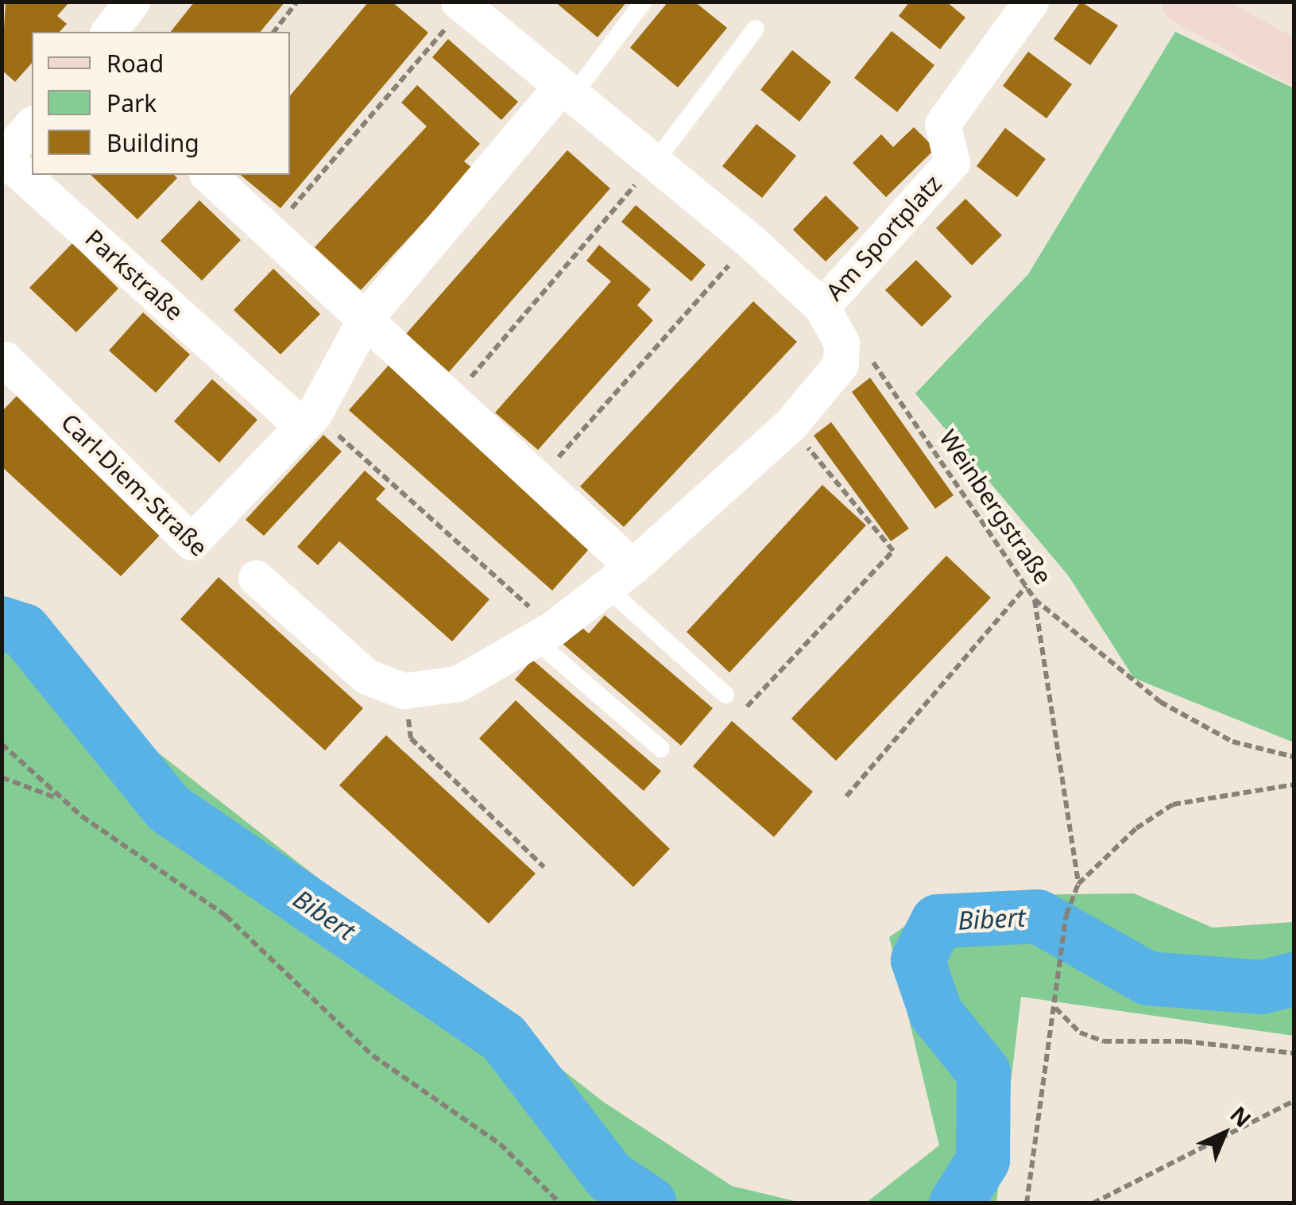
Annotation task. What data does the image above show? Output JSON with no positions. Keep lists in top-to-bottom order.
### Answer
{
  "streets": {
    "street": ["Am Sportplatz", "Parkstraße", "Carl-Diem-Straße"],
    "path": ["Weinbergstraße"]
  },
  "crossings": [
    ["Parkstraße", "Carl-Diem-Straße"]
  ],
  "water": ["Bibert"],
  "legend": ["Road", "Park", "Building"],
  "north": "top right"
}
